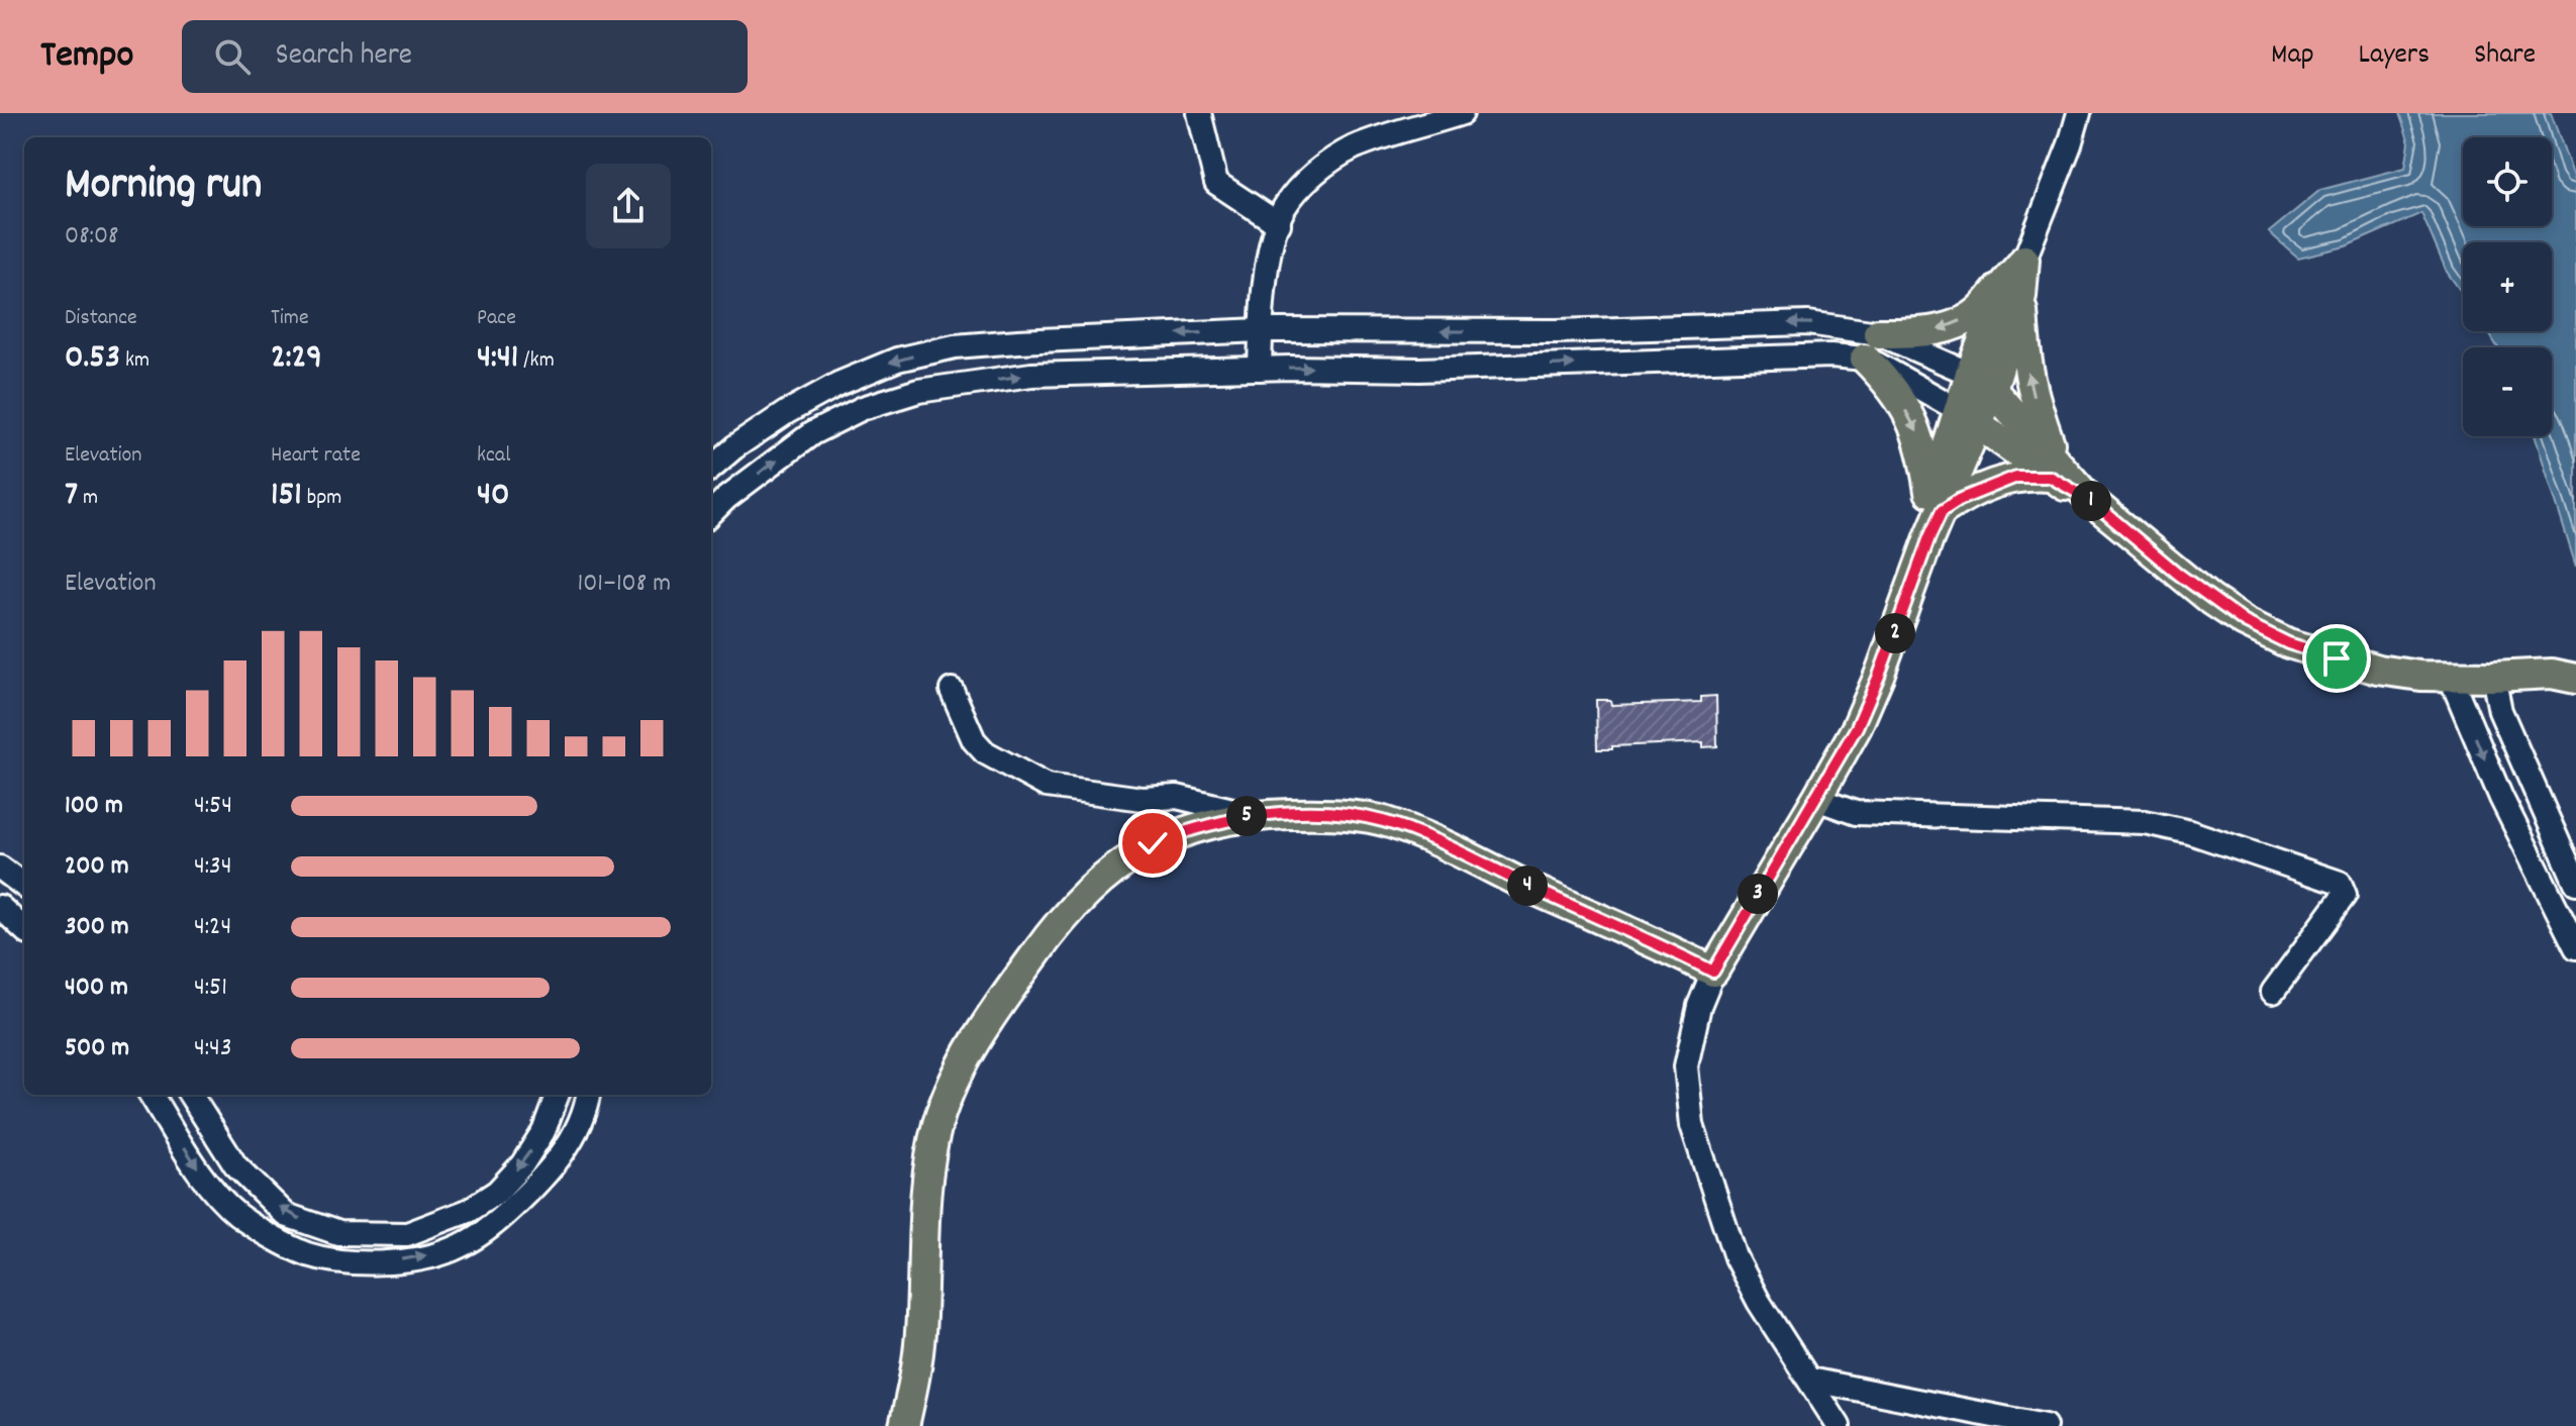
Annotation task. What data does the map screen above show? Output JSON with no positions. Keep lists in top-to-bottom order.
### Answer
{
  "page": {
    "header": "Tempo",
    "search": "Search here",
    "nav": ["Map", "Layers", "Share"],
    "map_buttons": ["+", "−"],
    "heading": ["Morning run", "08:08"],
    "stats": [
      ["Distance", "0.53 km"],
      ["Time", "2:29"],
      ["Pace", "4:41 /km"],
      ["Elevation", "7 m"],
      ["Heart rate", "151 bpm"],
      ["kcal", "40"]
    ],
    "pins": [
      "1",
      "2",
      "5",
      "4",
      "3"
    ],
    "chart": ["Elevation", "101–108 m"],
    "list": [
      {
        "name": "100 m",
        "note": "4:54"
      },
      {
        "name": "200 m",
        "note": "4:34"
      },
      {
        "name": "300 m",
        "note": "4:24"
      },
      {
        "name": "400 m",
        "note": "4:51"
      },
      {
        "name": "500 m",
        "note": "4:43"
      }
    ]
  }
}
